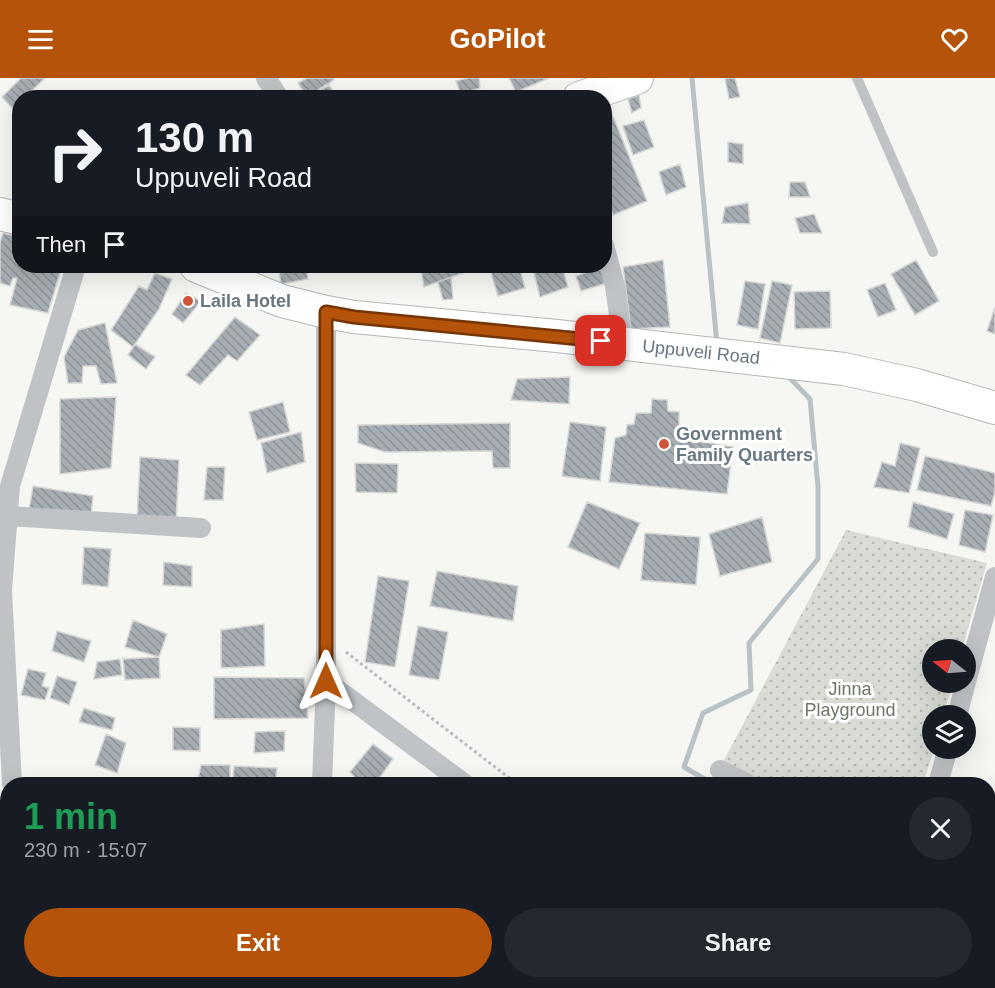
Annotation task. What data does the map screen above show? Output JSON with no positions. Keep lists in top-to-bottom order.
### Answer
{
  "streets": {
    "main road": ["Uppuveli Road"]
  },
  "parks": ["Jinna Playground"],
  "places": ["Laila Hotel", "Government Family Quarters"],
  "north": "left",
  "page": {
    "header": "GoPilot",
    "turn": ["130 m", "Uppuveli Road"],
    "then": "Then",
    "heading": ["1 min", "230 m · 15:07"],
    "buttons": ["Exit", "Share"]
  }
}
